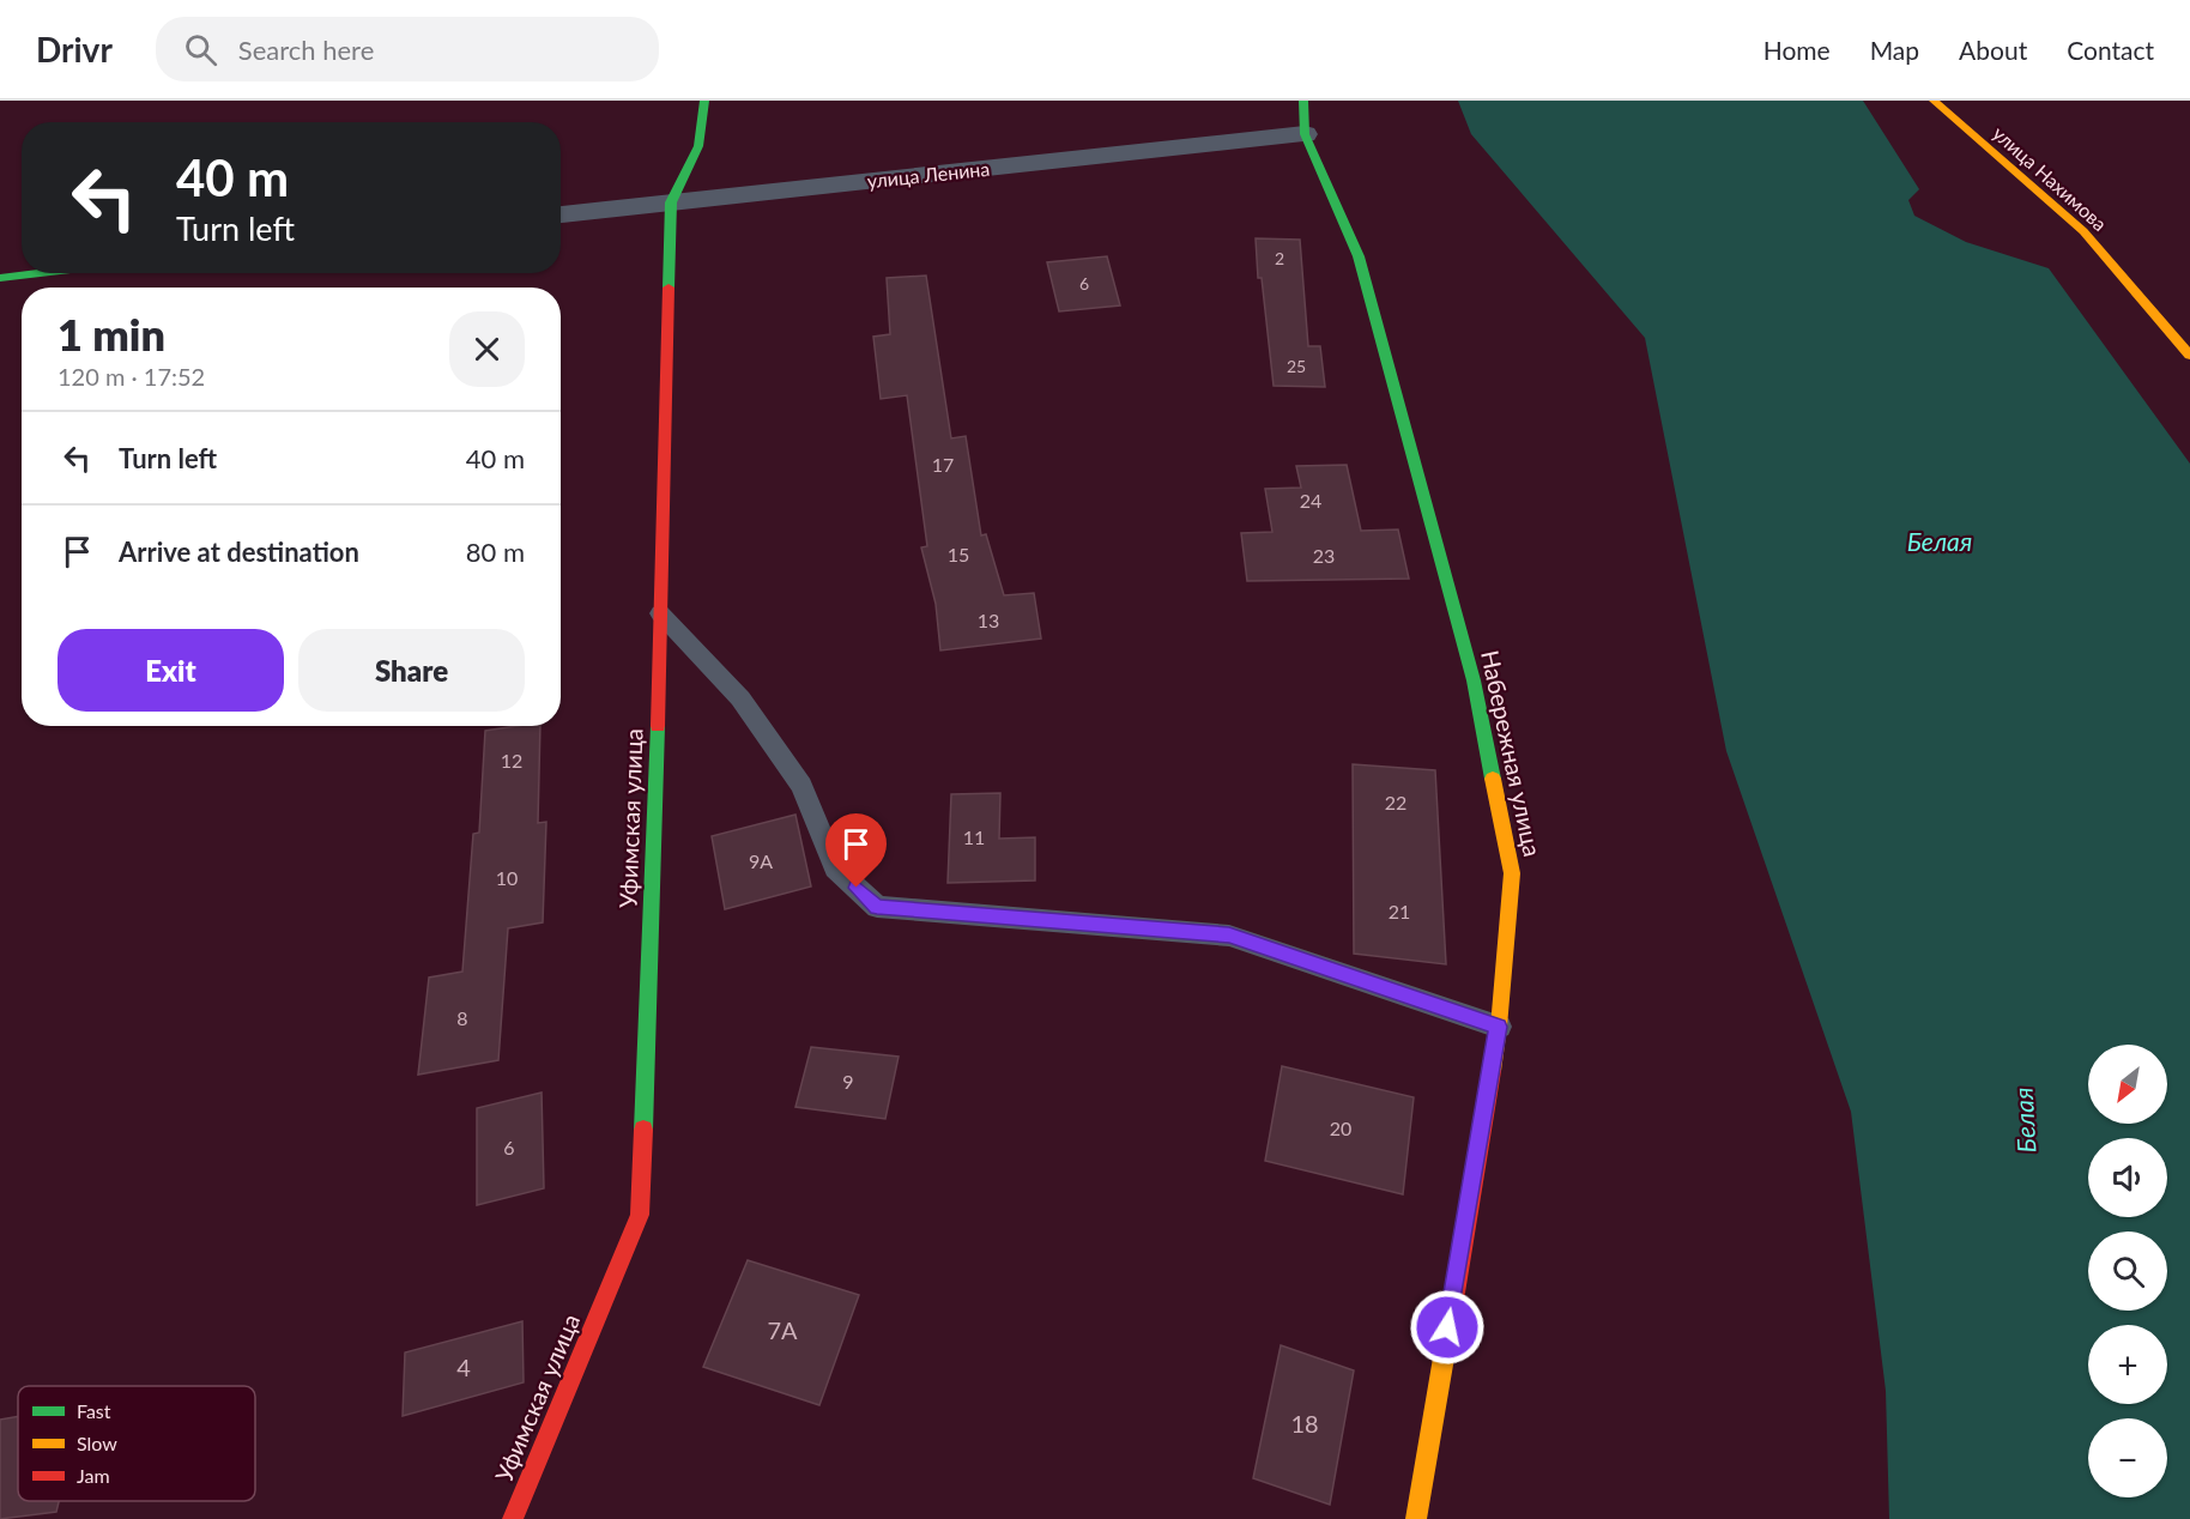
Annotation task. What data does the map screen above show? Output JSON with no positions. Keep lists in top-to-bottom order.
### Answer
{
  "streets": {
    "street": [
      "улица Ленина",
      "улица Нахимова",
      "Набережная улица",
      "Уфимская улица"
    ]
  },
  "crossings": [
    ["улица Ленина", "Набережная улица"],
    ["улица Ленина", "Уфимская улица"]
  ],
  "water": ["Белая"],
  "house_numbers": [
    "2",
    "6",
    "25",
    "17",
    "24",
    "15",
    "23",
    "13",
    "12",
    "22",
    "11",
    "9А",
    "10",
    "21",
    "8",
    "9",
    "20",
    "6",
    "7А",
    "4",
    "18"
  ],
  "legend": ["Fast", "Slow", "Jam"],
  "north": "bottom left",
  "page": {
    "header": "Drivr",
    "search": "Search here",
    "nav": [
      "Home",
      "Map",
      "About",
      "Contact"
    ],
    "turn": ["40 m", "Turn left"],
    "heading": ["1 min", "120 m · 17:52"],
    "list": [
      {
        "name": "Turn left",
        "value": "40 m"
      },
      {
        "name": "Arrive at destination",
        "value": "80 m"
      }
    ],
    "buttons": ["Exit", "Share"],
    "map_buttons": ["+", "−"]
  }
}
